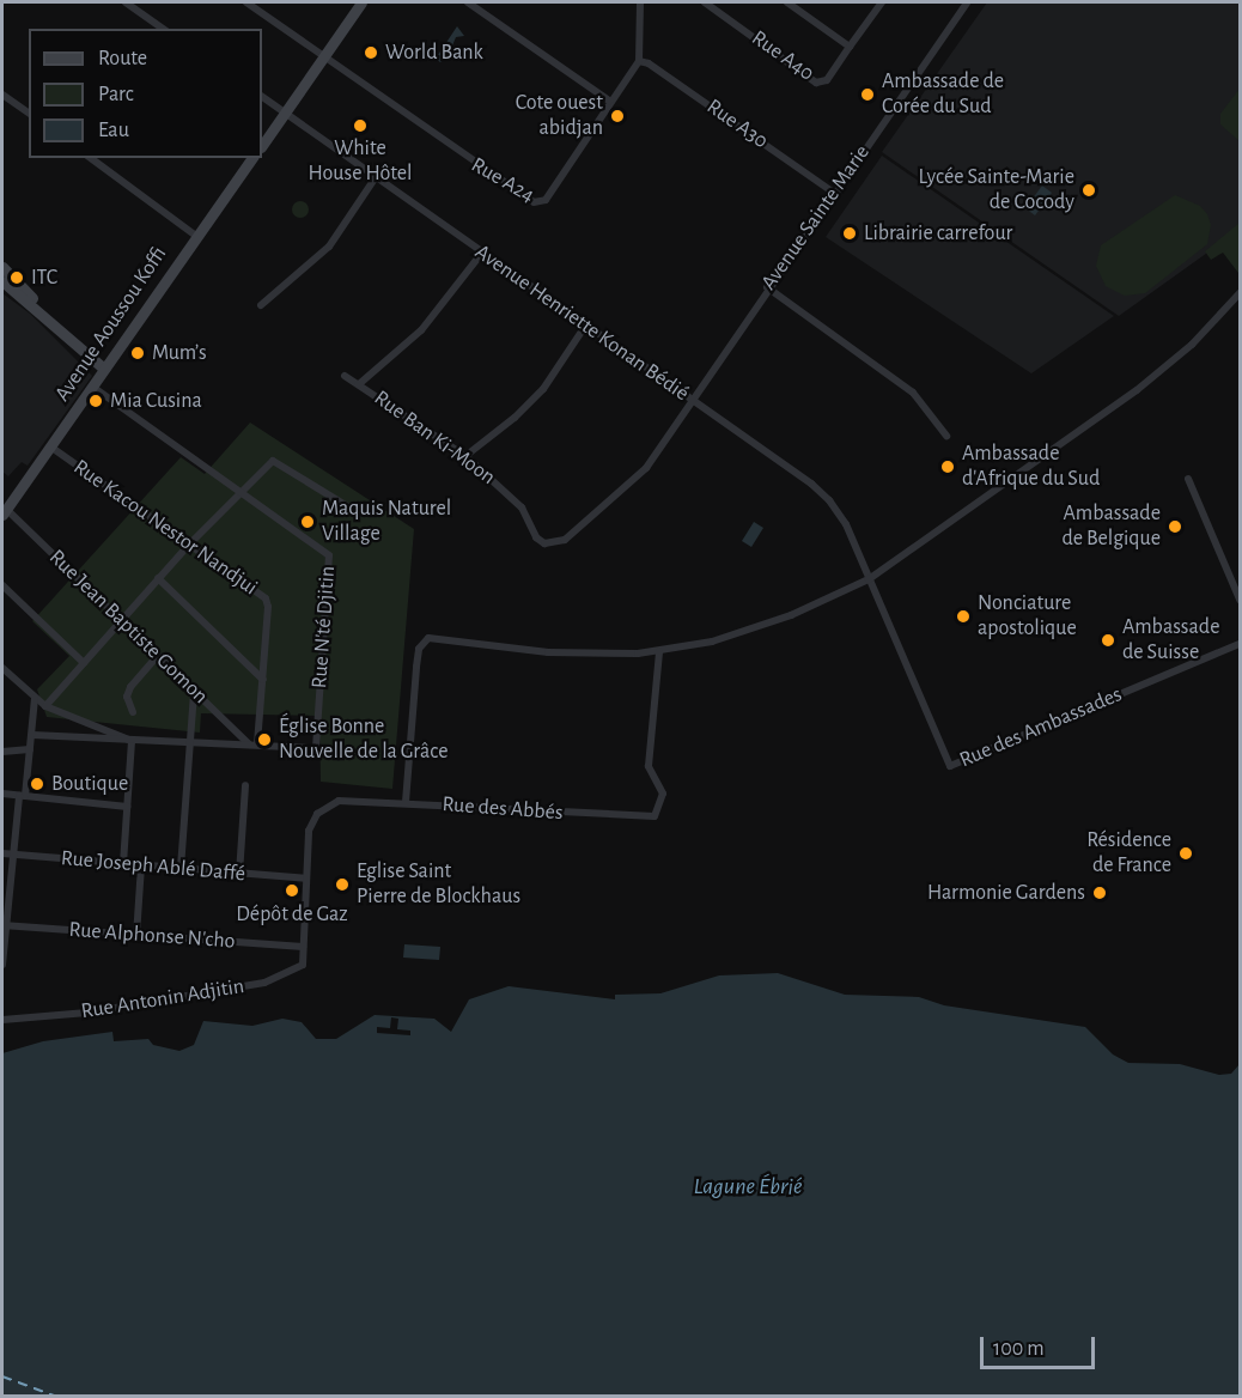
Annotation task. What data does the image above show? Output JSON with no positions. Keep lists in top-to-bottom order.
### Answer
{
  "streets": {
    "street": [
      "Rue A40",
      "Rue A30",
      "Rue A24",
      "Avenue Sainte Marie",
      "Avenue Henriette Konan Bédié",
      "Avenue Aoussou Koffi",
      "Rue Ban Ki-Moon",
      "Rue Kacou Nestor Nandjui",
      "Rue Jean Baptiste Gomon",
      "Rue N'té Djitin",
      "Rue des Ambassades",
      "Rue des Abbés",
      "Rue Joseph Ablé Daffé",
      "Rue Alphonse N'cho",
      "Rue Antonin Adjitin"
    ]
  },
  "crossings": [
    ["Rue A30", "Rue A24"],
    ["Rue A30", "Avenue Sainte Marie"],
    ["Avenue Sainte Marie", "Avenue Henriette Konan Bédié"],
    ["Avenue Sainte Marie", "Rue Ban Ki-Moon"],
    ["Avenue Henriette Konan Bédié", "Rue Ban Ki-Moon"],
    ["Avenue Henriette Konan Bédié", "Rue des Ambassades"],
    ["Avenue Aoussou Koffi", "Rue Kacou Nestor Nandjui"],
    ["Avenue Aoussou Koffi", "Rue Jean Baptiste Gomon"],
    ["Avenue Aoussou Koffi", "Rue N'té Djitin"],
    ["Rue Kacou Nestor Nandjui", "Rue Jean Baptiste Gomon"],
    ["Rue Kacou Nestor Nandjui", "Rue N'té Djitin"],
    ["Rue Jean Baptiste Gomon", "Rue N'té Djitin"],
    ["Rue des Abbés", "Rue Joseph Ablé Daffé"],
    ["Rue des Abbés", "Rue Alphonse N'cho"],
    ["Rue des Abbés", "Rue Antonin Adjitin"],
    ["Rue Alphonse N'cho", "Rue Antonin Adjitin"]
  ],
  "water": ["Lagune Ébrié"],
  "places": [
    "World Bank",
    "Ambassade de Corée du Sud",
    "Cote ouest abidjan",
    "White House Hôtel",
    "Lycée Sainte-Marie de Cocody",
    "Librairie carrefour",
    "ITC",
    "Mum’s",
    "Mia Cusina",
    "Ambassade d'Afrique du Sud",
    "Maquis Naturel Village",
    "Ambassade de Belgique",
    "Nonciature apostolique",
    "Ambassade de Suisse",
    "Église Bonne Nouvelle de la Grâce",
    "Boutique",
    "Résidence de France",
    "Eglise Saint Pierre de Blockhaus",
    "Dépôt de Gaz",
    "Harmonie Gardens"
  ],
  "legend": ["Route", "Parc", "Eau"],
  "scale_bar": "100 m"
}
